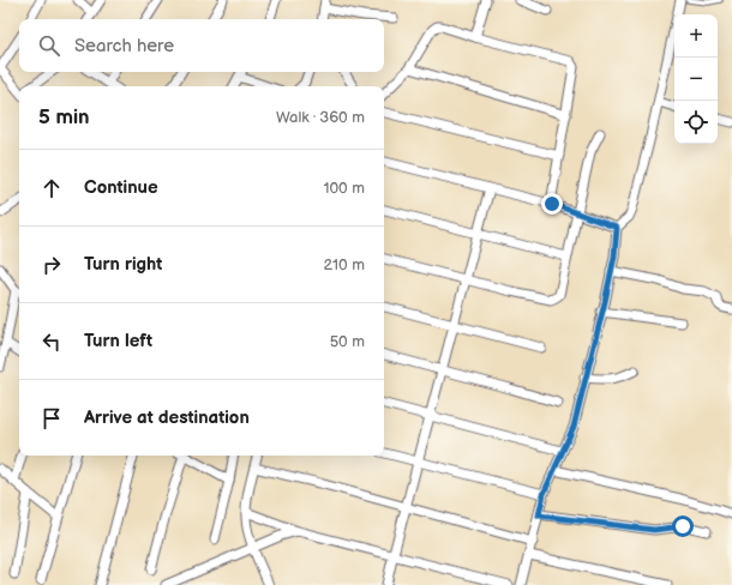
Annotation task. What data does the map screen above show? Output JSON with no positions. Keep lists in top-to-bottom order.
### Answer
{
  "page": {
    "map_buttons": ["+", "−"],
    "search": "Search here",
    "heading": ["5 min", "Walk · 360 m"],
    "list": [
      ["Continue", "100 m"],
      ["Turn right", "210 m"],
      ["Turn left", "50 m"],
      "Arrive at destination"
    ]
  }
}
